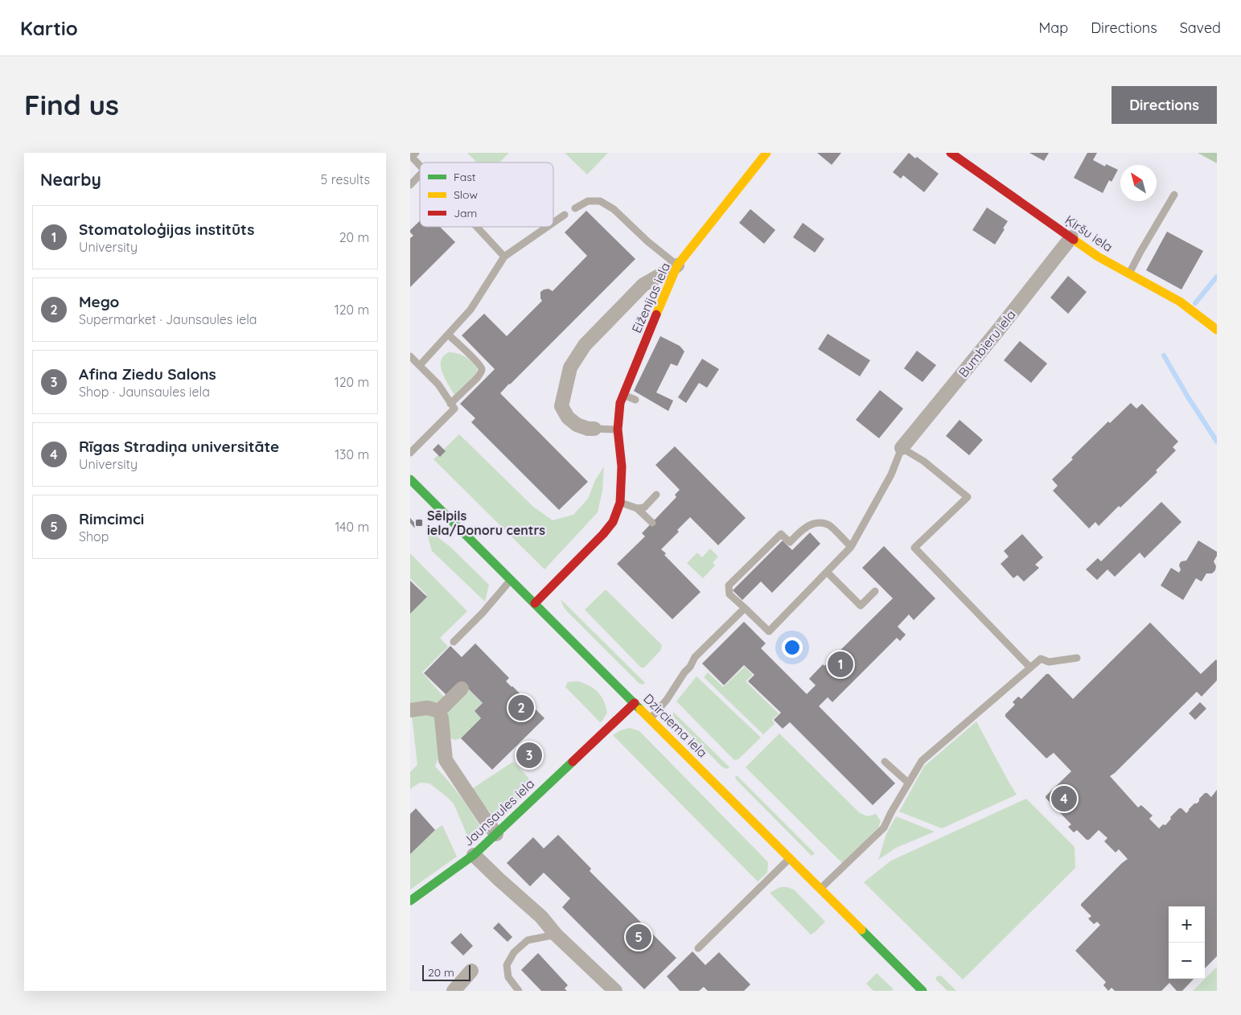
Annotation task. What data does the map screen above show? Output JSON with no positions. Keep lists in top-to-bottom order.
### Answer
{
  "streets": {
    "street": [
      "Ķiršu iela",
      "Eiženijas iela",
      "Bumbieru iela",
      "Dzirciema iela",
      "Jaunsaules iela"
    ]
  },
  "crossings": [
    ["Ķiršu iela", "Bumbieru iela"],
    ["Eiženijas iela", "Dzirciema iela"],
    ["Dzirciema iela", "Jaunsaules iela"]
  ],
  "places": {
    "transit": ["Sēlpils iela/Donoru centrs"]
  },
  "legend": ["Fast", "Slow", "Jam"],
  "scale_bar": "20 m",
  "north": "top left",
  "page": {
    "header": "Kartio",
    "nav": ["Map", "Directions", "Saved"],
    "buttons": "Directions",
    "title": "Find us",
    "heading": ["Nearby", "5 results"],
    "list": [
      {
        "mark": "1",
        "name": "Stomatoloģijas institūts",
        "note": "University",
        "value": "20 m"
      },
      {
        "mark": "2",
        "name": "Mego",
        "note": "Supermarket · Jaunsaules iela",
        "value": "120 m"
      },
      {
        "mark": "3",
        "name": "Afina Ziedu Salons",
        "note": "Shop · Jaunsaules iela",
        "value": "120 m"
      },
      {
        "mark": "4",
        "name": "Rīgas Stradiņa universitāte",
        "note": "University",
        "value": "130 m"
      },
      {
        "mark": "5",
        "name": "Rimcimci",
        "note": "Shop",
        "value": "140 m"
      }
    ],
    "pins": [
      "1",
      "2",
      "3",
      "4",
      "5"
    ],
    "map_buttons": ["+", "−"],
    "scale": "20 m"
  }
}
